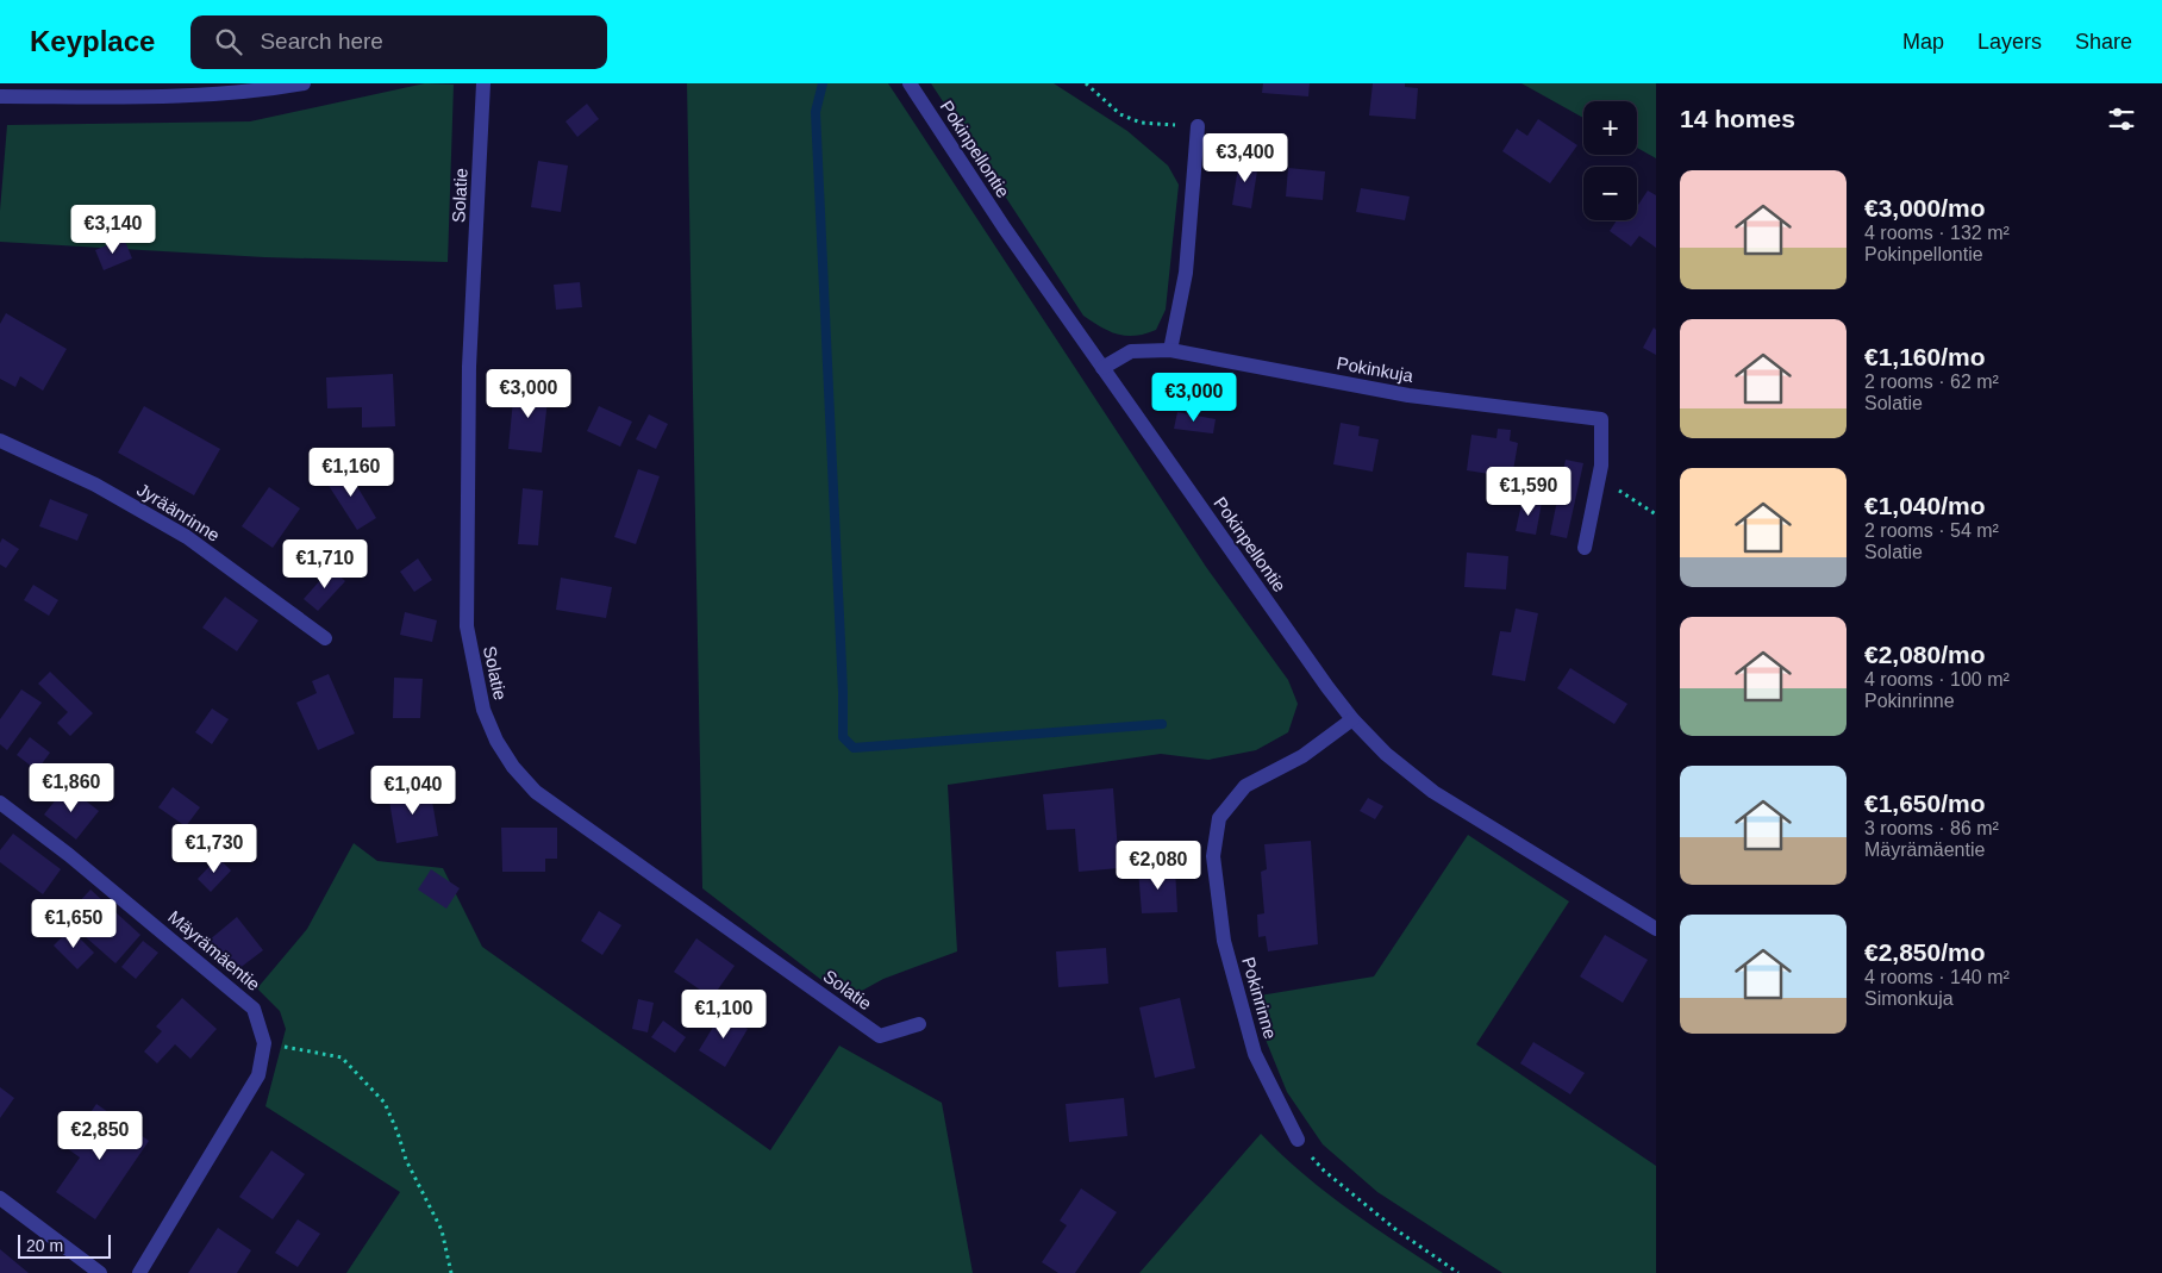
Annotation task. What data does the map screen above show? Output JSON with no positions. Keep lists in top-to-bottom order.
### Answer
{
  "streets": {
    "street": [
      "Pokinpellontie",
      "Solatie",
      "Pokinkuja",
      "Jyräänrinne",
      "Mäyrämäentie",
      "Pokinrinne"
    ]
  },
  "crossings": [
    ["Pokinpellontie", "Pokinkuja"],
    ["Pokinpellontie", "Pokinrinne"]
  ],
  "scale_bar": "20 m",
  "page": {
    "header": "Keyplace",
    "search": "Search here",
    "nav": ["Map", "Layers", "Share"],
    "heading": "14 homes",
    "map_buttons": ["+", "−"],
    "price": [
      "€3,400",
      "€3,140",
      "€3,000",
      "€3,000",
      "€1,160",
      "€1,590",
      "€1,710",
      "€1,860",
      "€1,040",
      "€1,730",
      "€2,080",
      "€1,650",
      "€1,100",
      "€2,850"
    ],
    "list": [
      {
        "name": "€3,000/mo",
        "note": "4 rooms · 132 m² · Pokinpellontie"
      },
      {
        "name": "€1,160/mo",
        "note": "2 rooms · 62 m² · Solatie"
      },
      {
        "name": "€1,040/mo",
        "note": "2 rooms · 54 m² · Solatie"
      },
      {
        "name": "€2,080/mo",
        "note": "4 rooms · 100 m² · Pokinrinne"
      },
      {
        "name": "€1,650/mo",
        "note": "3 rooms · 86 m² · Mäyrämäentie"
      },
      {
        "name": "€2,850/mo",
        "note": "4 rooms · 140 m² · Simonkuja"
      }
    ],
    "scale": "20 m"
  }
}
